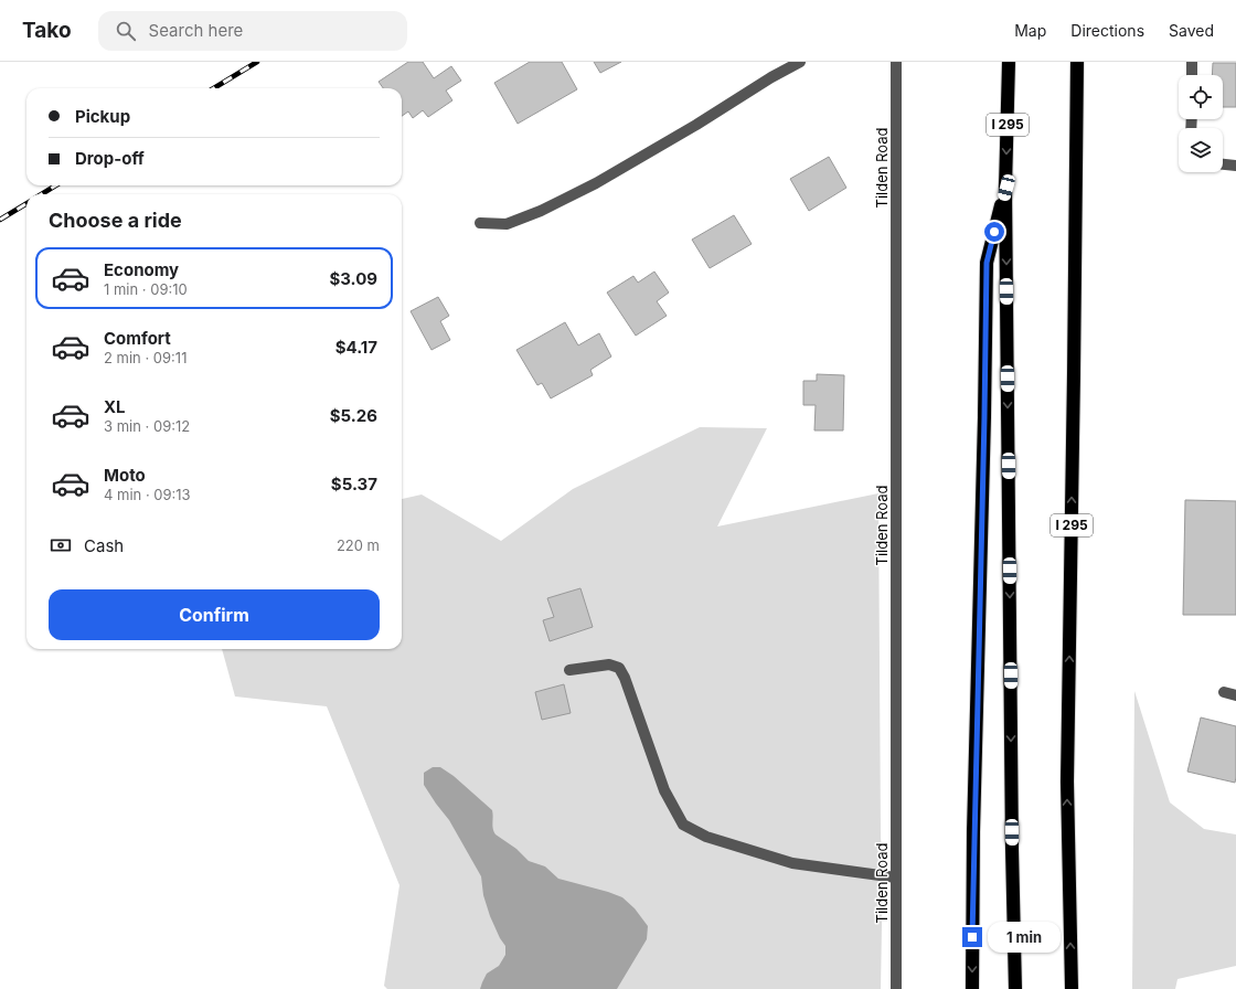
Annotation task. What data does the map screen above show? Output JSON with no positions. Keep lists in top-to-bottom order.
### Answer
{
  "streets": {
    "highway": ["I 295"],
    "street": ["Tilden Road"]
  },
  "page": {
    "header": "Tako",
    "search": "Search here",
    "nav": ["Map", "Directions", "Saved"],
    "banner": ["Pickup", "Drop-off"],
    "heading": "Choose a ride",
    "list": [
      {
        "name": "Economy",
        "note": "1 min · 09:10",
        "value": "$3.09"
      },
      {
        "name": "Comfort",
        "note": "2 min · 09:11",
        "value": "$4.17"
      },
      {
        "name": "XL",
        "note": "3 min · 09:12",
        "value": "$5.26"
      },
      {
        "name": "Moto",
        "note": "4 min · 09:13",
        "value": "$5.37"
      }
    ],
    "pay": ["Cash", "220 m"],
    "buttons": "Confirm",
    "bubble": "1 min"
  }
}
